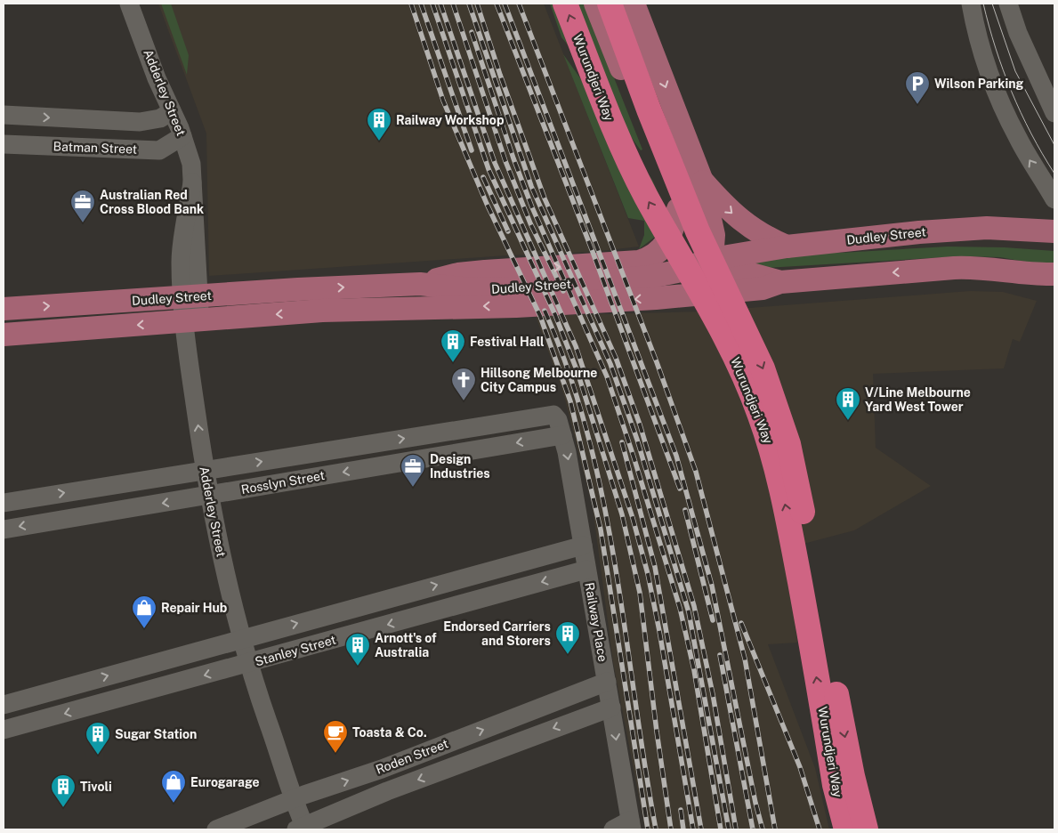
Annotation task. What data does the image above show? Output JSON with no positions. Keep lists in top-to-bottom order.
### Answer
{
  "streets": {
    "highway": ["Wurundjeri Way"],
    "main road": ["Dudley Street"],
    "street": [
      "Adderley Street",
      "Batman Street",
      "Rosslyn Street",
      "Railway Place",
      "Stanley Street",
      "Roden Street"
    ]
  },
  "crossings": [
    ["Adderley Street", "Batman Street"],
    ["Adderley Street", "Dudley Street"],
    ["Adderley Street", "Rosslyn Street"],
    ["Adderley Street", "Stanley Street"],
    ["Adderley Street", "Roden Street"],
    ["Rosslyn Street", "Railway Place"],
    ["Railway Place", "Stanley Street"],
    ["Railway Place", "Roden Street"]
  ],
  "one_way": ["Railway Place"],
  "places": {
    "parking": ["Wilson Parking"],
    "building": [
      "Railway Workshop",
      "Festival Hall",
      "V/Line Melbourne Yard West Tower",
      "Endorsed Carriers and Storers",
      "Arnott's of Australia",
      "Sugar Station",
      "Tivoli"
    ],
    "office": ["Australian Red Cross Blood Bank", "Design Industries"],
    "church": ["Hillsong Melbourne City Campus"],
    "shop": ["Repair Hub", "Eurogarage"],
    "cafe": ["Toasta & Co."]
  }
}
